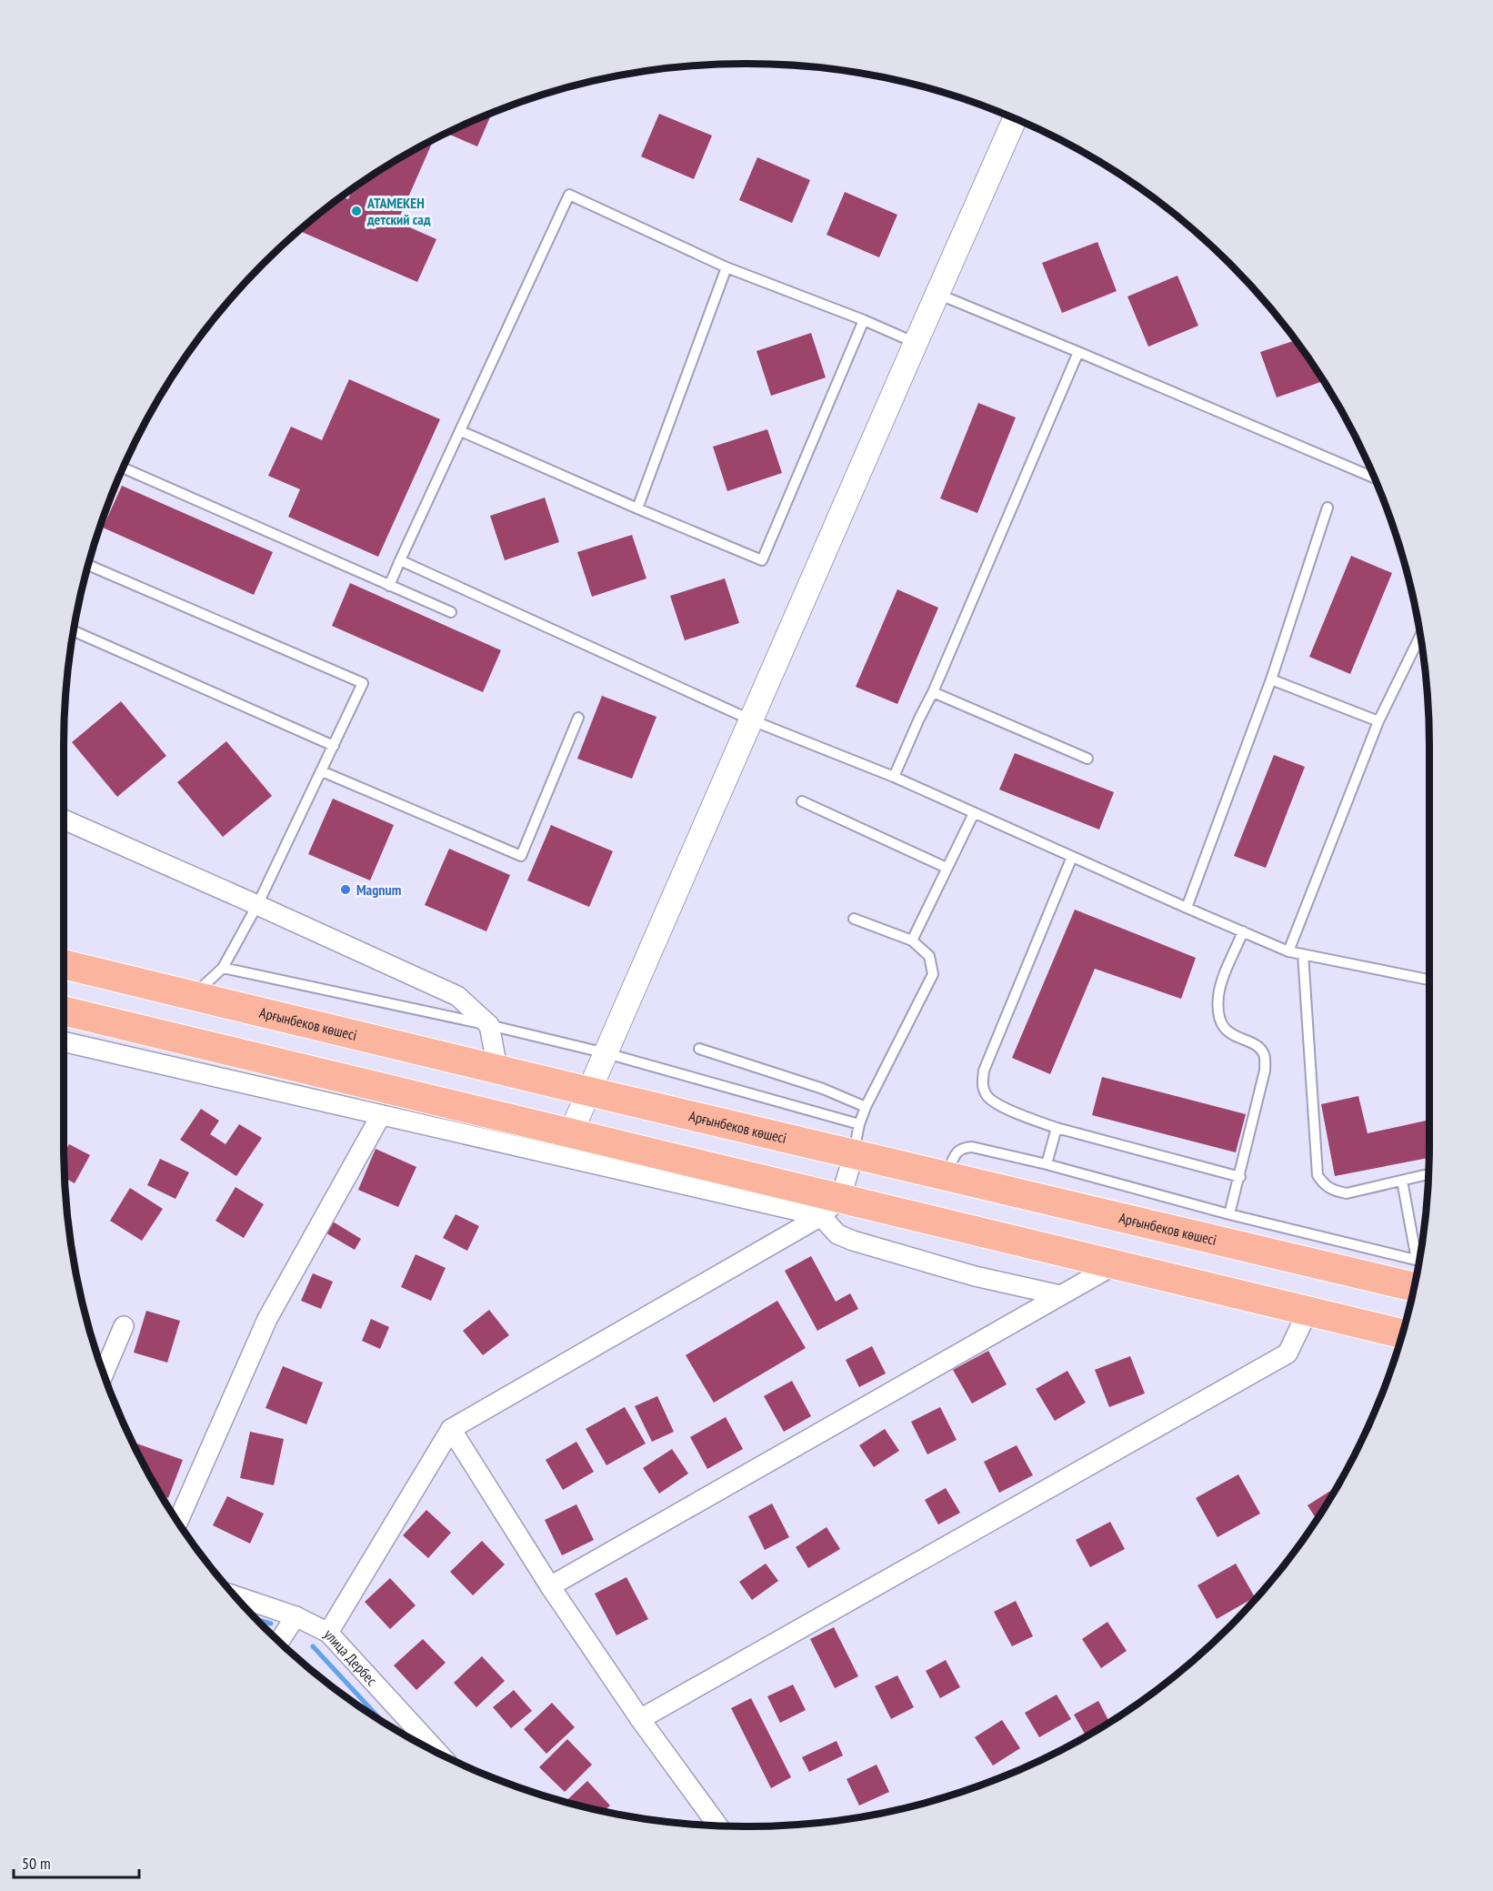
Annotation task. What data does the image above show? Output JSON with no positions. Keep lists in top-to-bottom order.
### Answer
{
  "streets": {
    "main road": ["Арғынбеков көшесі"],
    "street": ["улица Дербес"]
  },
  "places": ["АТАМЕКЕН детский сад", "Magnum"],
  "scale_bar": "50 m"
}
